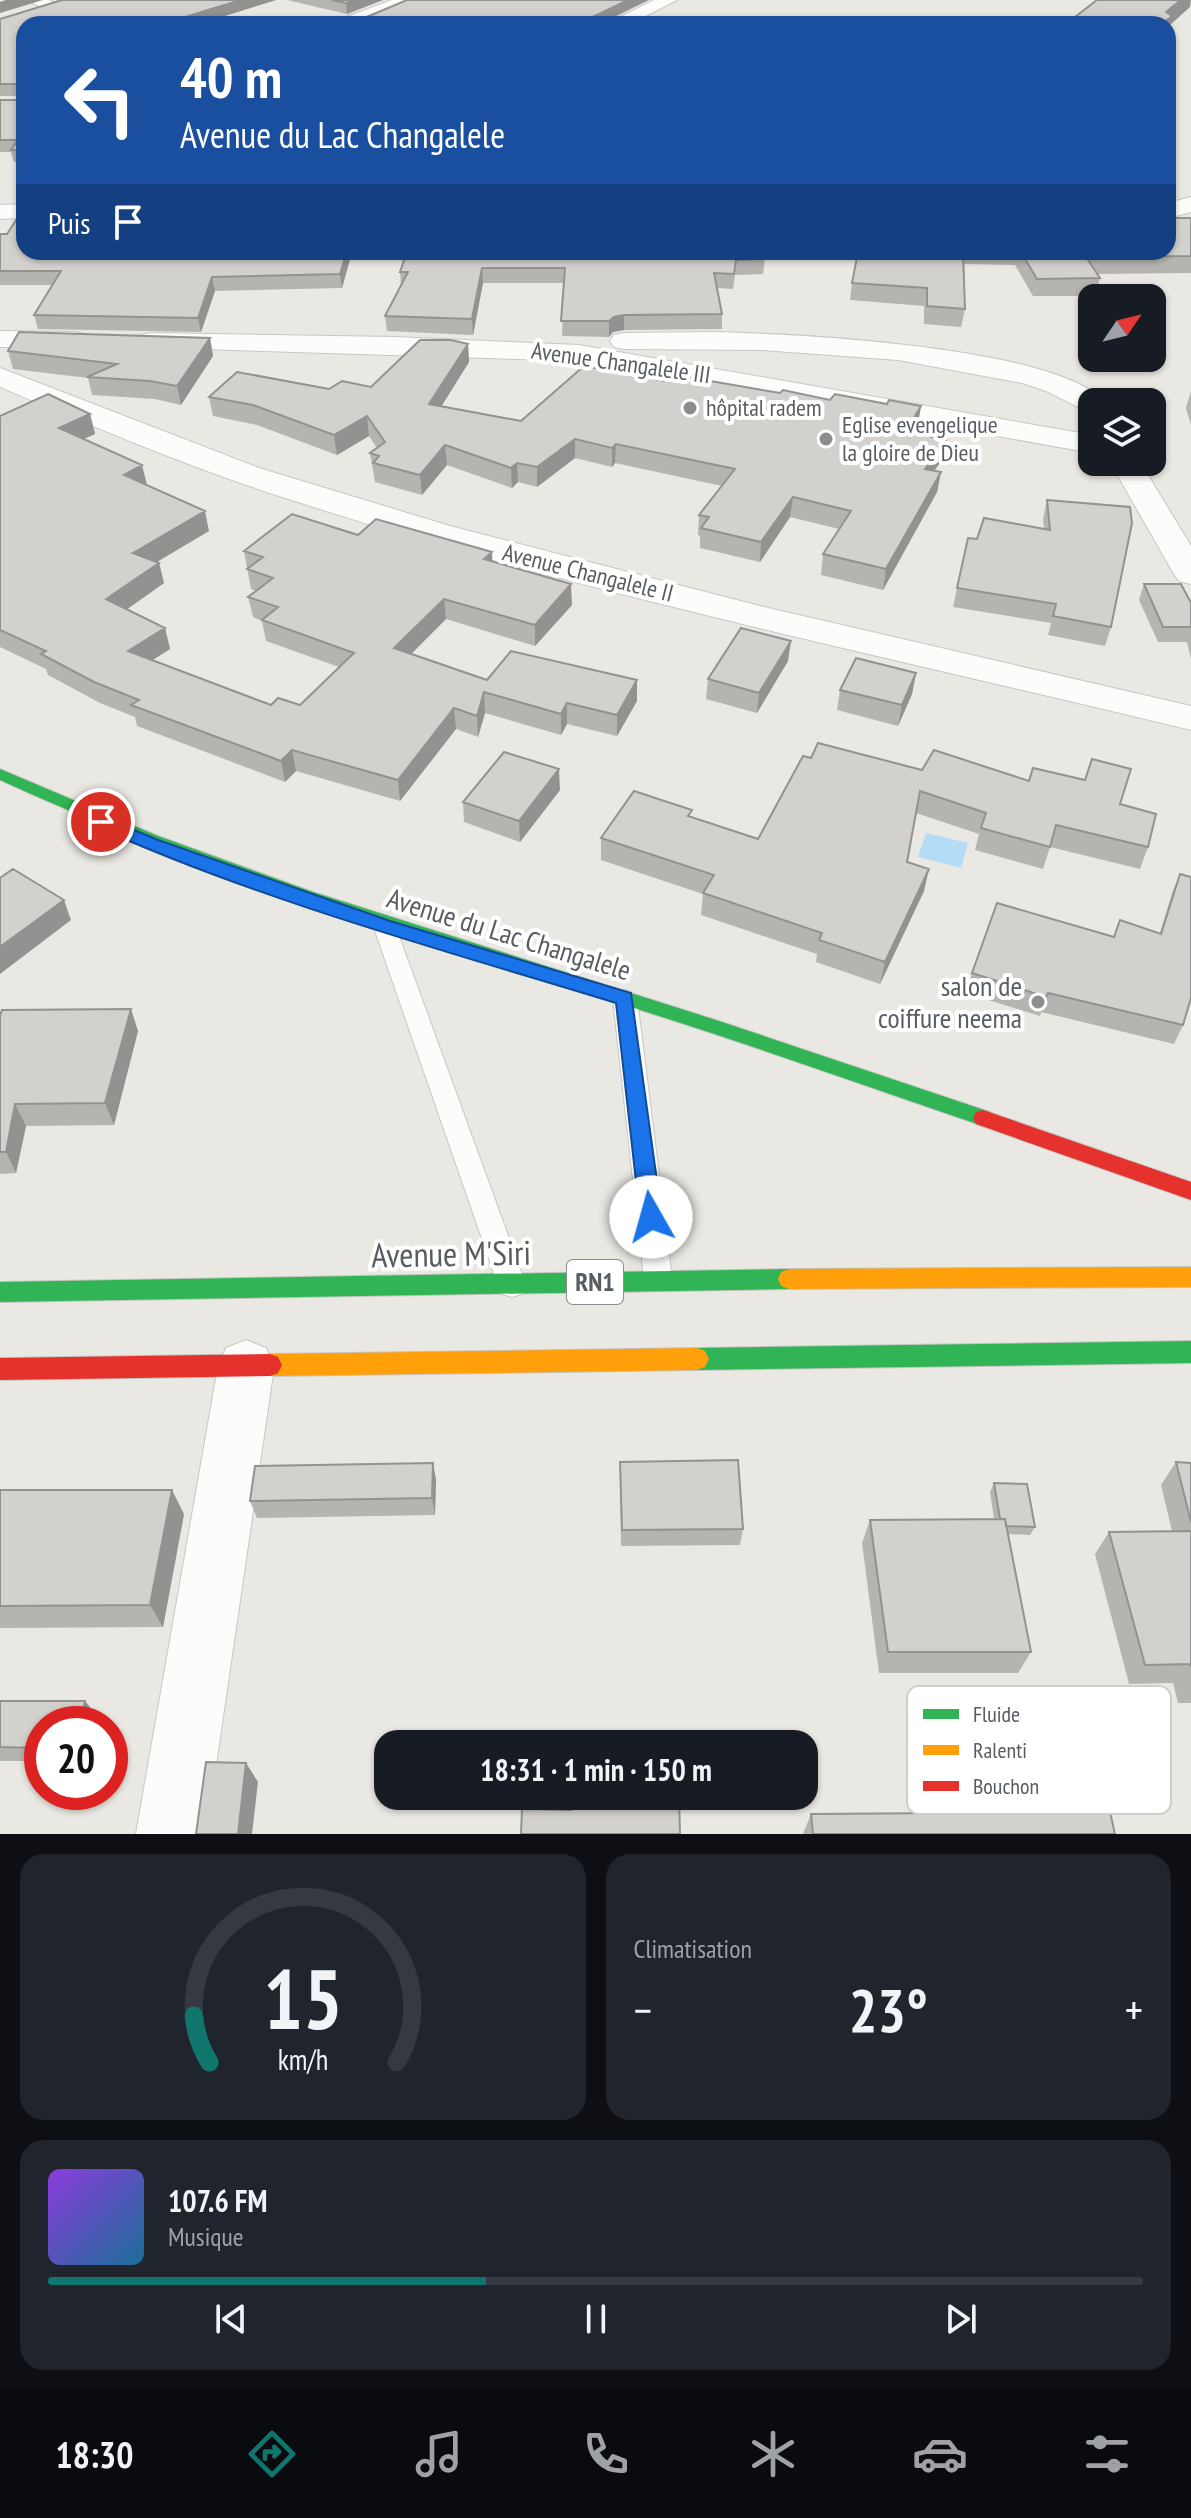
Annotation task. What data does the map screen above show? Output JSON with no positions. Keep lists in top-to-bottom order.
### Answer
{
  "streets": {
    "main road": ["Avenue du Lac Changalele", "Avenue M'Siri", "RN1"],
    "street": ["Avenue Changalele III", "Avenue Changalele II"]
  },
  "places": ["hôpital radem", "Eglise evengelique la gloire de Dieu", "salon de coiffure neema"],
  "legend": ["Fluide", "Ralenti", "Bouchon"],
  "north": "top right",
  "page": {
    "turn": ["40 m", "Avenue du Lac Changalele"],
    "then": "Puis",
    "limit": "20",
    "trip": "18:31 · 1 min · 150 m",
    "tile": "Climatisation",
    "heat": ["−", "23°", "+"],
    "song": ["107.6 FM", "Musique"],
    "tabs": "18:30",
    "gauge": ["15", "km/h"]
  }
}
